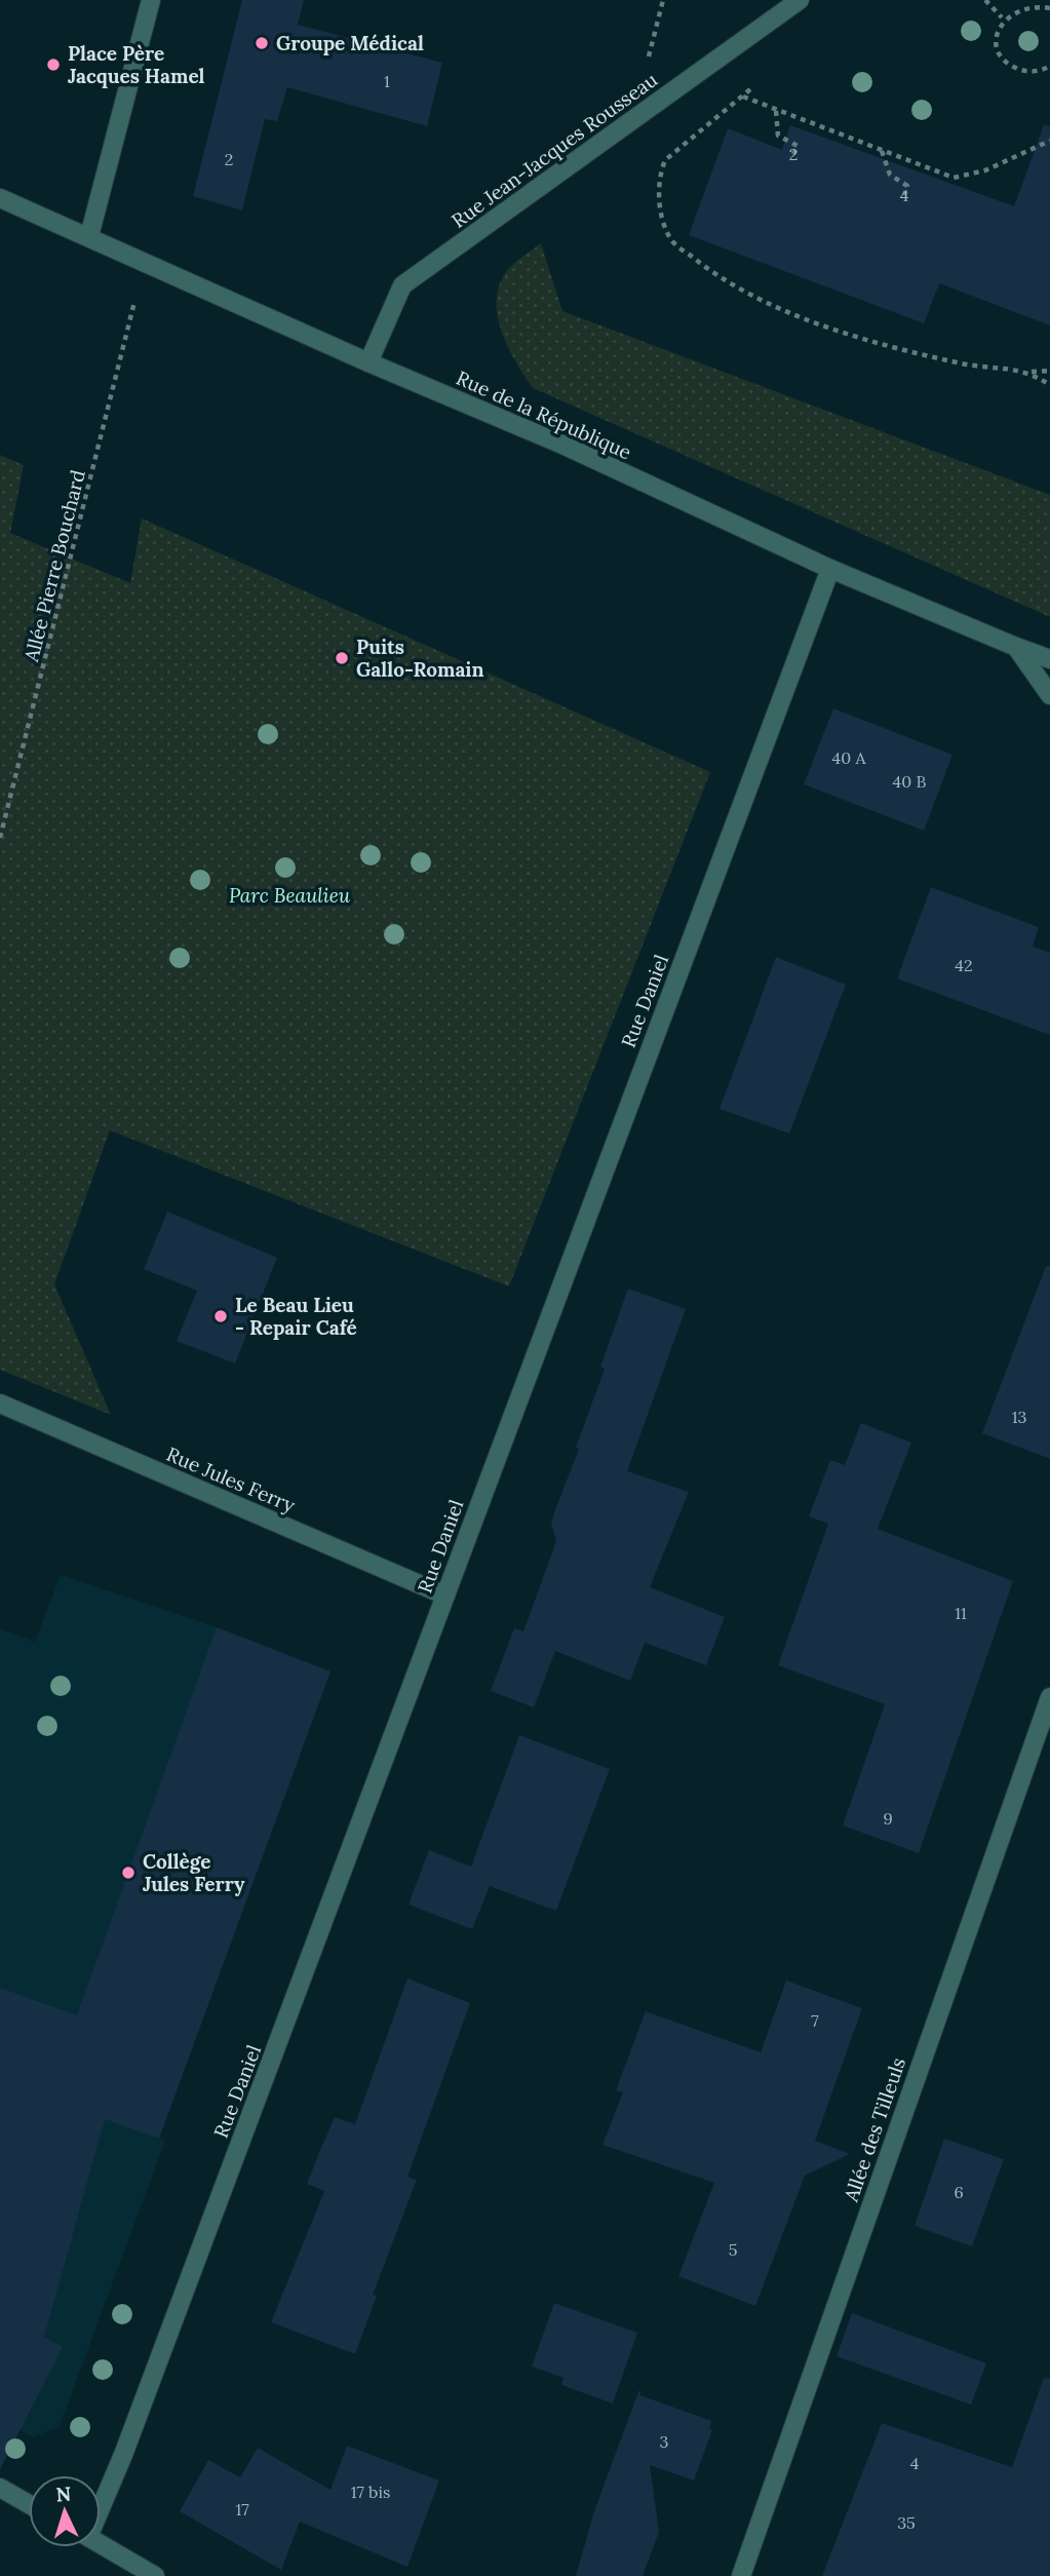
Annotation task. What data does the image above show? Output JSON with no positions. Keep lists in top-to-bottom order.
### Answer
{
  "streets": {
    "street": [
      "Rue Jean-Jacques Rousseau",
      "Rue de la République",
      "Rue Daniel",
      "Rue Jules Ferry",
      "Allée des Tilleuls"
    ],
    "path": ["Allée Pierre Bouchard"]
  },
  "crossings": [
    ["Rue Jean-Jacques Rousseau", "Rue de la République"],
    ["Rue de la République", "Rue Daniel"],
    ["Rue Daniel", "Rue Jules Ferry"]
  ],
  "parks": ["Parc Beaulieu"],
  "places": [
    "Groupe Médical",
    "Place Père Jacques Hamel",
    "Puits Gallo-Romain",
    "Le Beau Lieu - Repair Café",
    "Collège Jules Ferry"
  ],
  "house_numbers": [
    "1",
    "2",
    "2",
    "4",
    "40 A",
    "40 B",
    "42",
    "13",
    "11",
    "9",
    "7",
    "6",
    "5",
    "3",
    "4",
    "17 bis",
    "17",
    "35"
  ],
  "north": "top"
}
